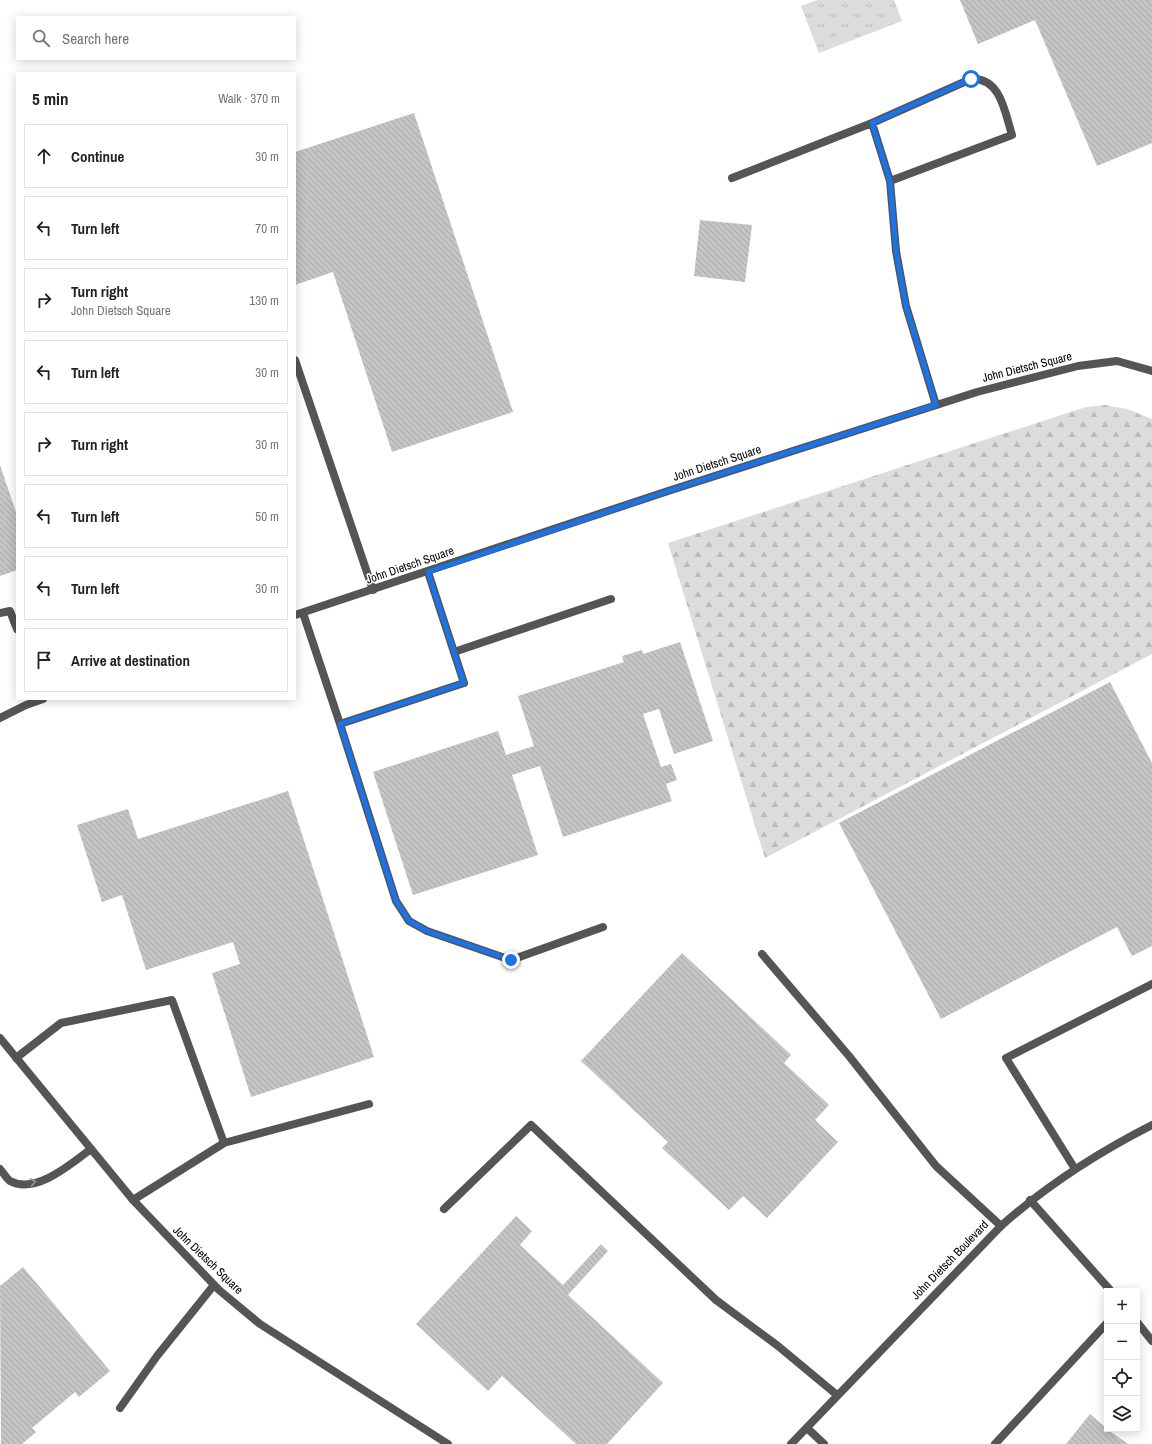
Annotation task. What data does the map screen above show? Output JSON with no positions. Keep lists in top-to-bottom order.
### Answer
{
  "streets": {
    "street": ["John Dietsch Square", "John Dietsch Boulevard"]
  },
  "page": {
    "search": "Search here",
    "heading": ["5 min", "Walk · 370 m"],
    "list": [
      ["Continue", "30 m"],
      ["Turn left", "70 m"],
      ["Turn right", "John Dietsch Square", "130 m"],
      ["Turn left", "30 m"],
      ["Turn right", "30 m"],
      ["Turn left", "50 m"],
      ["Turn left", "30 m"],
      "Arrive at destination"
    ],
    "map_buttons": ["+", "−"]
  }
}
